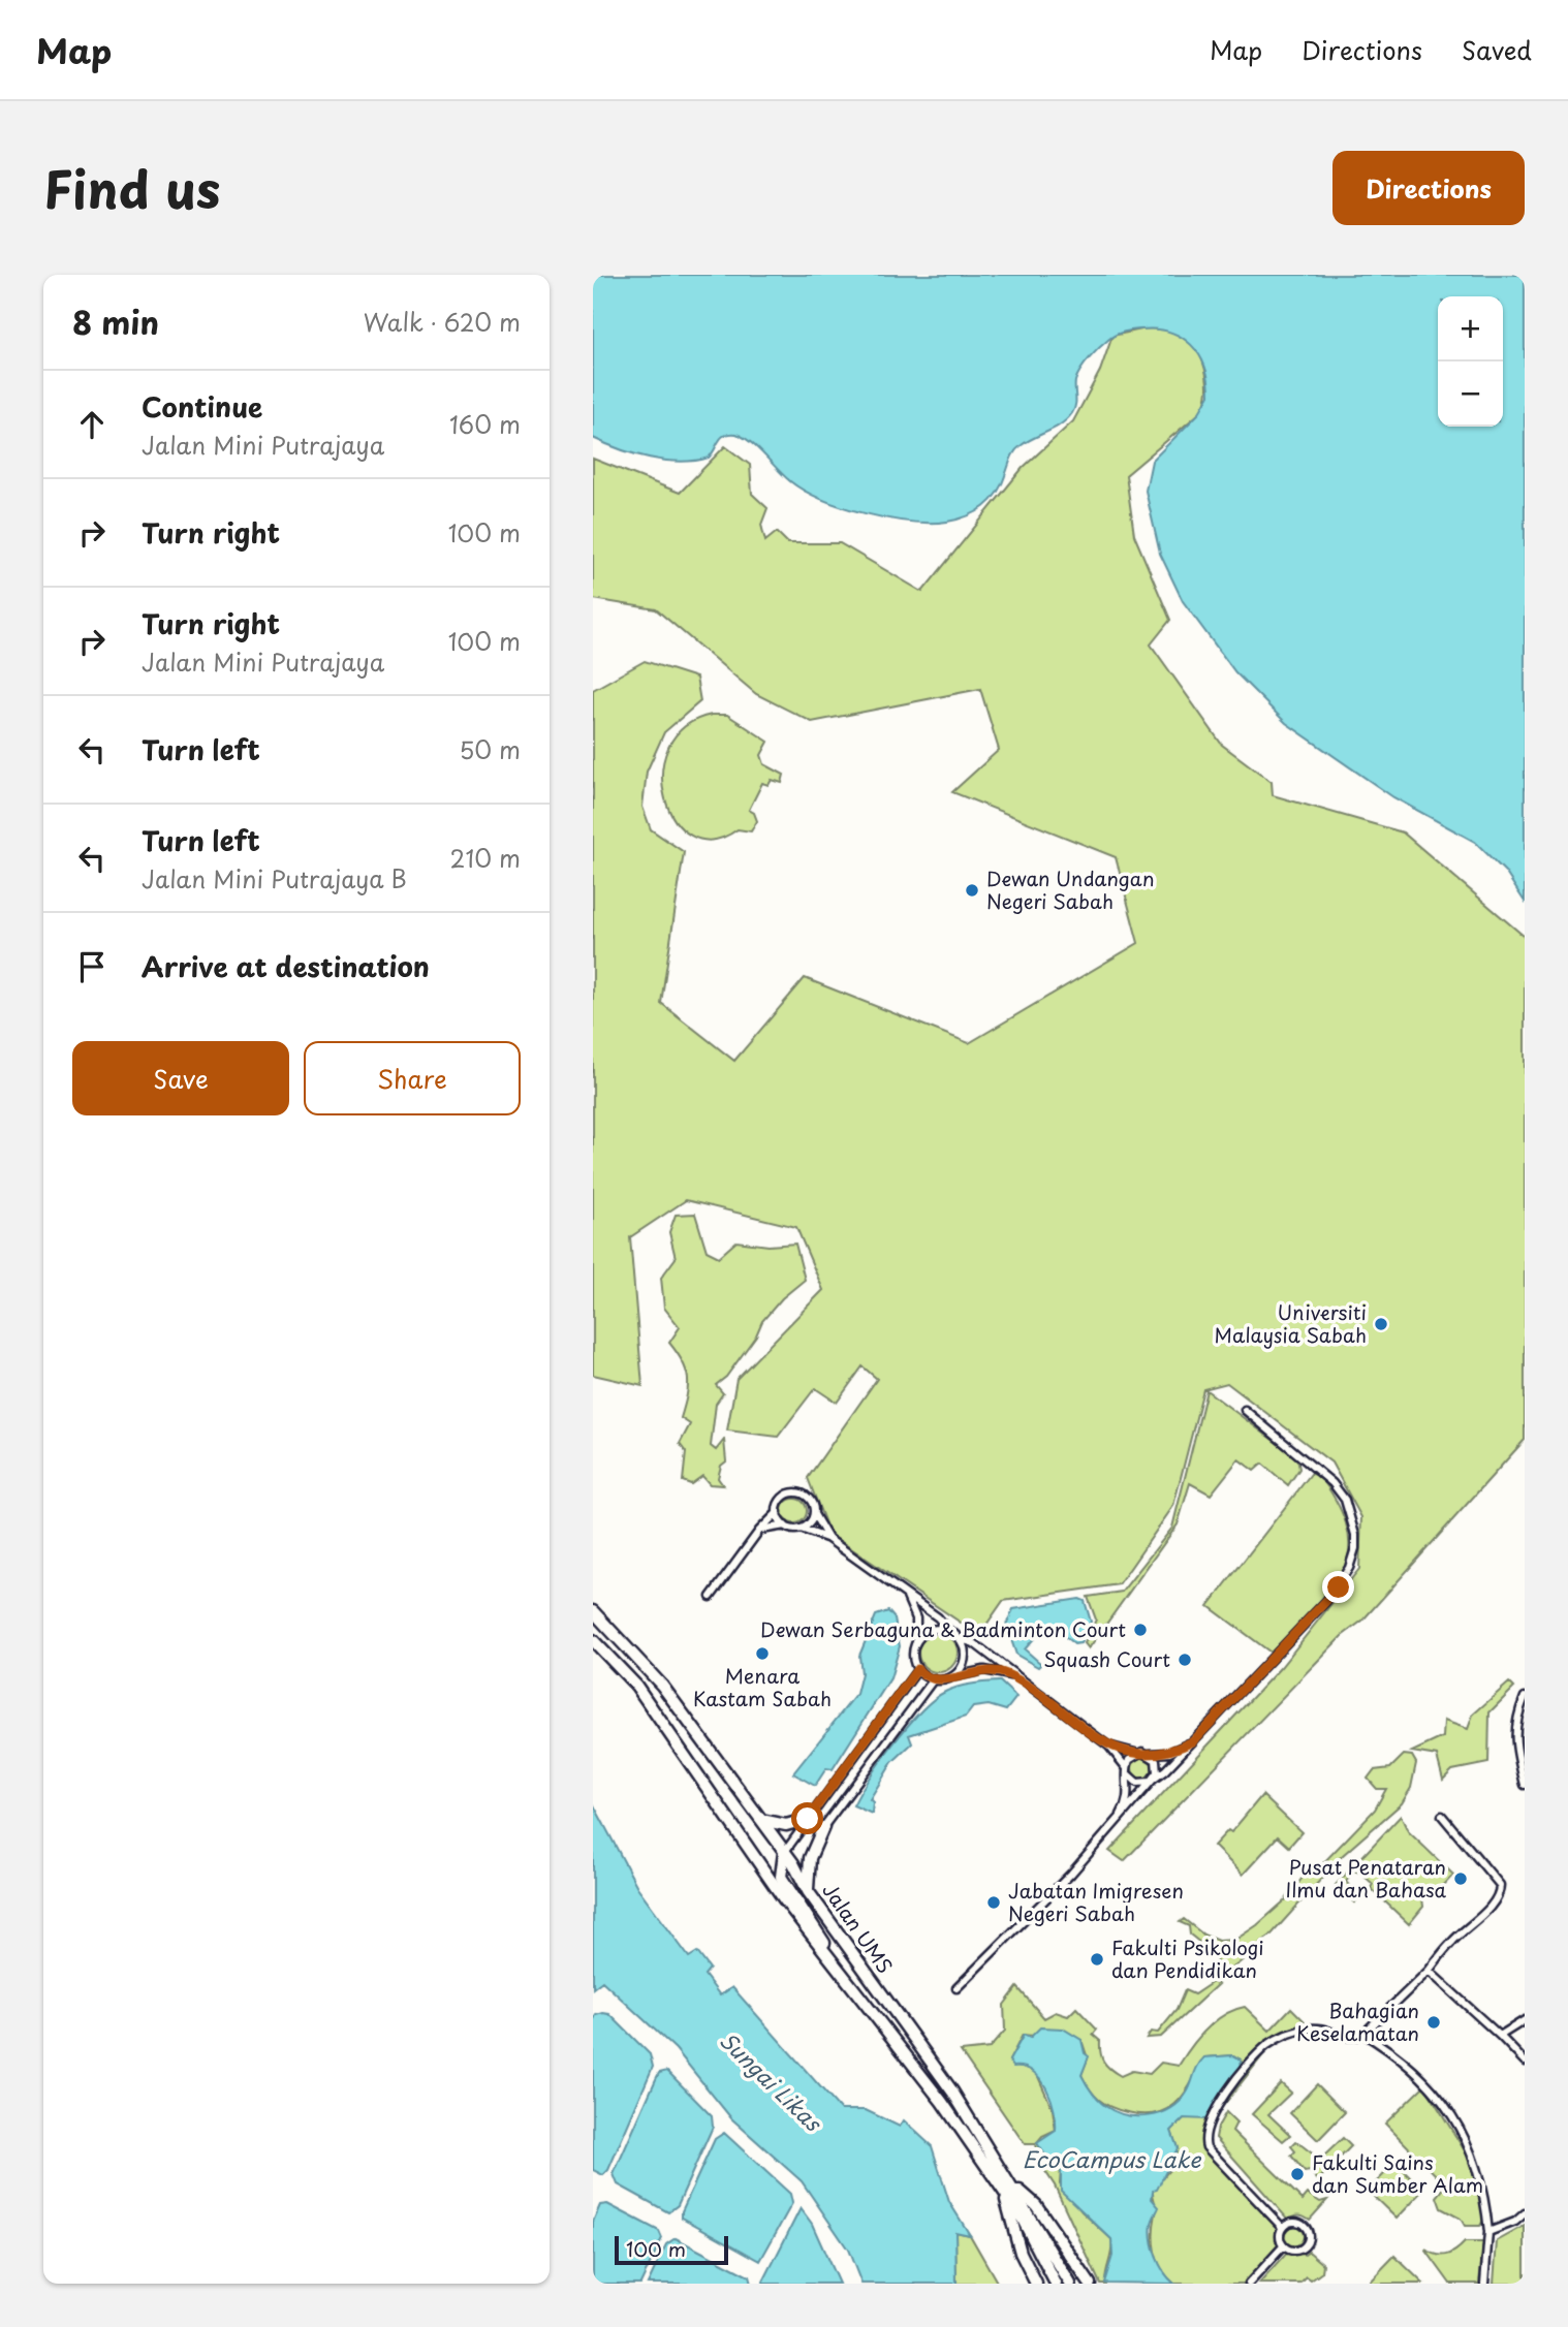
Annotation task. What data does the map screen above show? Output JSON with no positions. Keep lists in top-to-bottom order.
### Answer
{
  "streets": {
    "highway": ["Jalan UMS"]
  },
  "water": ["Sungai Likas", "EcoCampus Lake"],
  "places": [
    "Dewan Undangan Negeri Sabah",
    "Universiti Malaysia Sabah",
    "Dewan Serbaguna & Badminton Court",
    "Menara Kastam Sabah",
    "Squash Court",
    "Pusat Penataran Ilmu dan Bahasa",
    "Jabatan Imigresen Negeri Sabah",
    "Fakulti Psikologi dan Pendidikan",
    "Bahagian Keselamatan",
    "Fakulti Sains dan Sumber Alam"
  ],
  "scale_bar": "100 m",
  "page": {
    "header": "Map",
    "nav": ["Map", "Directions", "Saved"],
    "title": "Find us",
    "buttons": [
      "Directions",
      ["Save", "Share"]
    ],
    "heading": ["8 min", "Walk · 620 m"],
    "map_buttons": ["+", "−"],
    "list": [
      ["Continue", "Jalan Mini Putrajaya", "160 m"],
      ["Turn right", "100 m"],
      ["Turn right", "Jalan Mini Putrajaya", "100 m"],
      ["Turn left", "50 m"],
      ["Turn left", "Jalan Mini Putrajaya B", "210 m"],
      "Arrive at destination"
    ],
    "scale": "100 m"
  }
}
